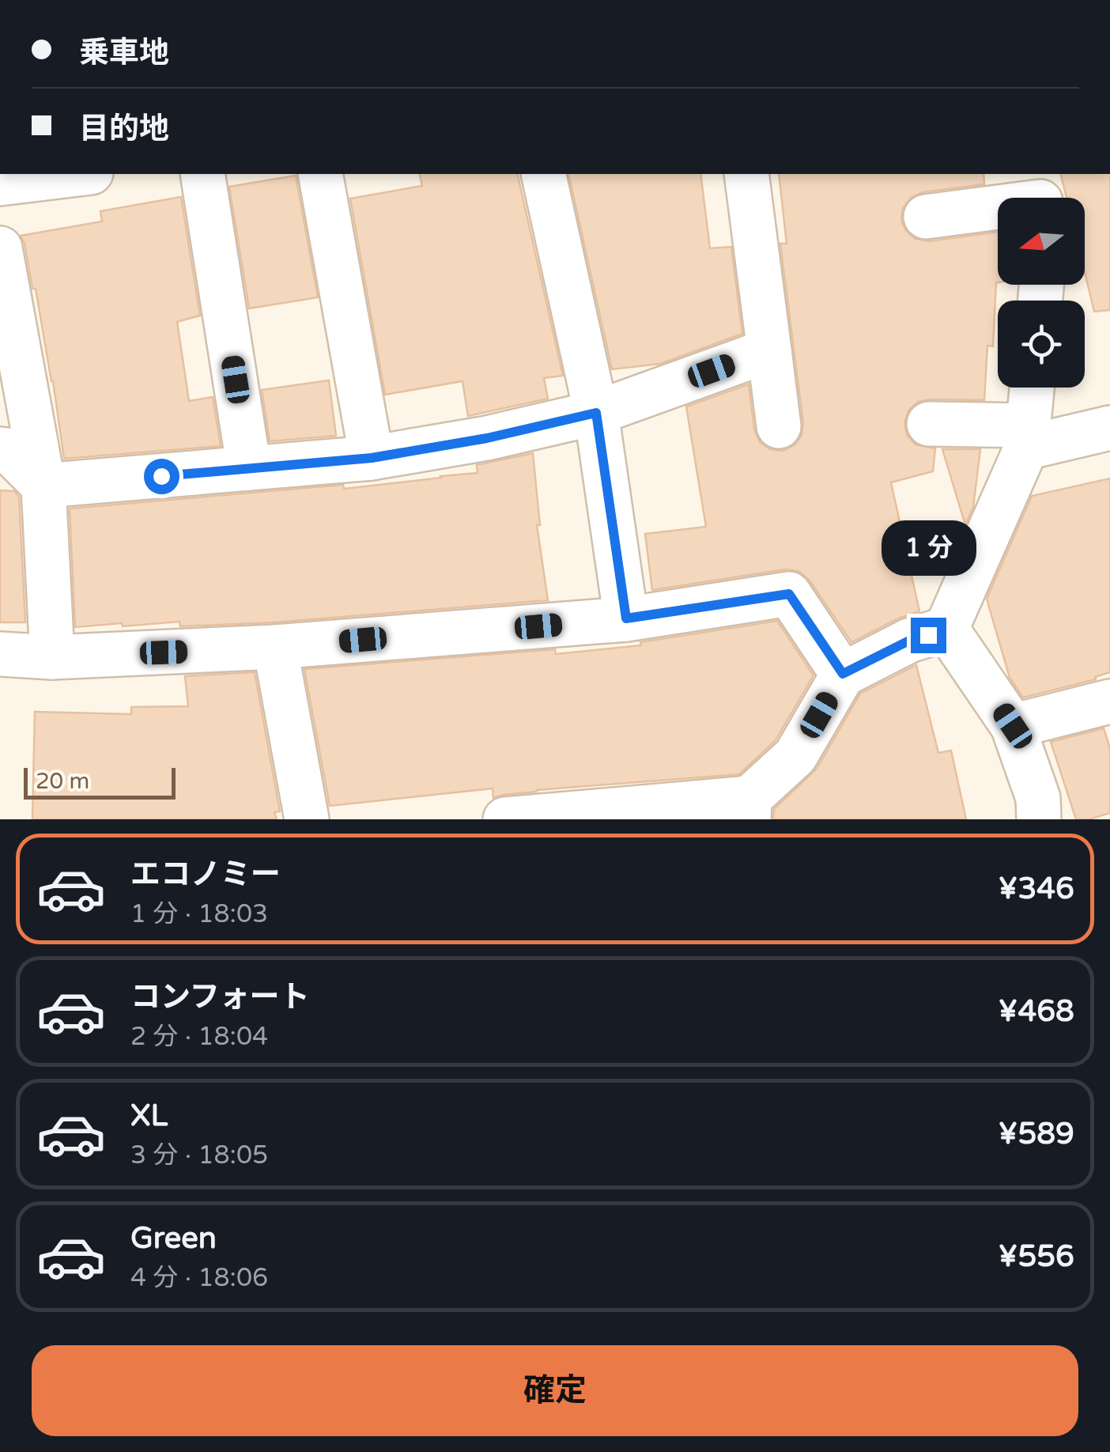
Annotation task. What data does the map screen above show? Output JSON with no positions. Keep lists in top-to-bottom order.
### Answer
{
  "scale_bar": "20 m",
  "north": "left",
  "page": {
    "banner": ["乗車地", "目的地"],
    "bubble": "1 分",
    "scale": "20 m",
    "list": [
      {
        "name": "エコノミー",
        "note": "1 分 · 18:03",
        "value": "¥346"
      },
      {
        "name": "コンフォート",
        "note": "2 分 · 18:04",
        "value": "¥468"
      },
      {
        "name": "XL",
        "note": "3 分 · 18:05",
        "value": "¥589"
      },
      {
        "name": "Green",
        "note": "4 分 · 18:06",
        "value": "¥556"
      }
    ],
    "buttons": "確定"
  }
}
